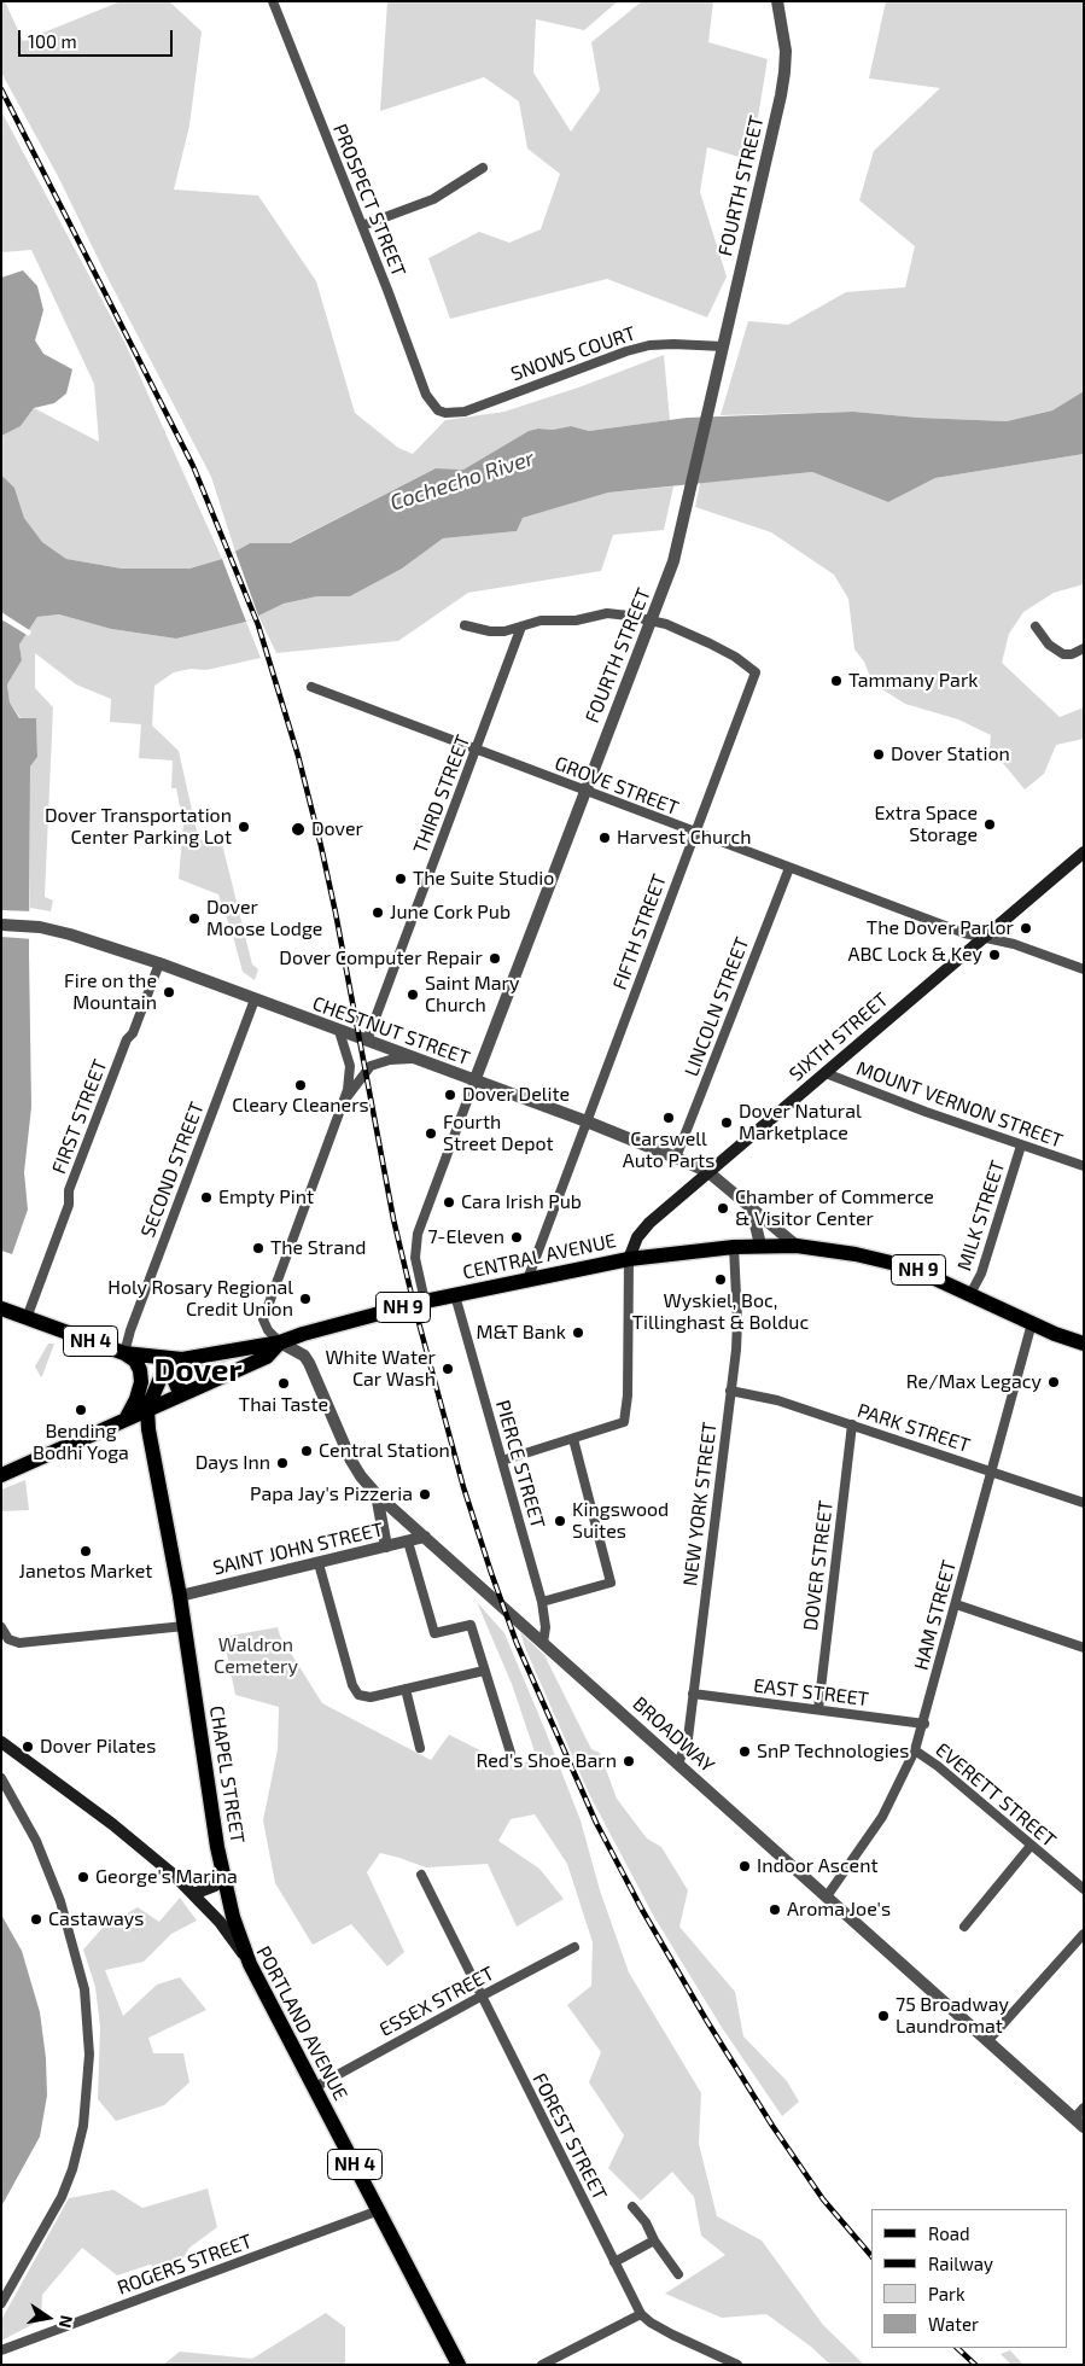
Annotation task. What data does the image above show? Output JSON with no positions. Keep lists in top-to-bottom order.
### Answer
{
  "streets": {
    "main road": [
      "SIXTH STREET",
      "CENTRAL AVENUE",
      "NH 9",
      "NH 4",
      "CHAPEL STREET",
      "PORTLAND AVENUE"
    ],
    "street": [
      "FOURTH STREET",
      "PROSPECT STREET",
      "SNOWS COURT",
      "GROVE STREET",
      "THIRD STREET",
      "FIFTH STREET",
      "LINCOLN STREET",
      "CHESTNUT STREET",
      "MOUNT VERNON STREET",
      "FIRST STREET",
      "SECOND STREET",
      "MILK STREET",
      "PARK STREET",
      "PIERCE STREET",
      "NEW YORK STREET",
      "SAINT JOHN STREET",
      "DOVER STREET",
      "HAM STREET",
      "EAST STREET",
      "BROADWAY",
      "EVERETT STREET",
      "ESSEX STREET",
      "FOREST STREET",
      "ROGERS STREET"
    ]
  },
  "crossings": [
    ["FOURTH STREET", "SNOWS COURT"],
    ["FOURTH STREET", "GROVE STREET"],
    ["FOURTH STREET", "FIFTH STREET"],
    ["FOURTH STREET", "CHESTNUT STREET"],
    ["FOURTH STREET", "CENTRAL AVENUE"],
    ["PROSPECT STREET", "SNOWS COURT"],
    ["GROVE STREET", "THIRD STREET"],
    ["GROVE STREET", "FIFTH STREET"],
    ["GROVE STREET", "LINCOLN STREET"],
    ["GROVE STREET", "SIXTH STREET"],
    ["THIRD STREET", "CHESTNUT STREET"],
    ["FIFTH STREET", "CHESTNUT STREET"],
    ["FIFTH STREET", "CENTRAL AVENUE"],
    ["LINCOLN STREET", "CHESTNUT STREET"],
    ["CHESTNUT STREET", "SIXTH STREET"],
    ["CHESTNUT STREET", "FIRST STREET"],
    ["CHESTNUT STREET", "SECOND STREET"],
    ["CHESTNUT STREET", "CENTRAL AVENUE"],
    ["SIXTH STREET", "MOUNT VERNON STREET"],
    ["SIXTH STREET", "CENTRAL AVENUE"],
    ["MOUNT VERNON STREET", "MILK STREET"],
    ["FIRST STREET", "CENTRAL AVENUE"],
    ["SECOND STREET", "CENTRAL AVENUE"],
    ["MILK STREET", "CENTRAL AVENUE"],
    ["CENTRAL AVENUE", "NH 9"],
    ["CENTRAL AVENUE", "PIERCE STREET"],
    ["CENTRAL AVENUE", "NEW YORK STREET"],
    ["CENTRAL AVENUE", "HAM STREET"],
    ["CENTRAL AVENUE", "BROADWAY"],
    ["NH 9", "BROADWAY"],
    ["NH 9", "CHAPEL STREET"],
    ["PARK STREET", "NEW YORK STREET"],
    ["PARK STREET", "DOVER STREET"],
    ["PARK STREET", "HAM STREET"],
    ["PIERCE STREET", "BROADWAY"],
    ["NEW YORK STREET", "EAST STREET"],
    ["NEW YORK STREET", "BROADWAY"],
    ["SAINT JOHN STREET", "BROADWAY"],
    ["SAINT JOHN STREET", "CHAPEL STREET"],
    ["DOVER STREET", "EAST STREET"],
    ["HAM STREET", "EAST STREET"],
    ["HAM STREET", "BROADWAY"],
    ["HAM STREET", "EVERETT STREET"],
    ["CHAPEL STREET", "PORTLAND AVENUE"],
    ["ESSEX STREET", "PORTLAND AVENUE"],
    ["ESSEX STREET", "FOREST STREET"],
    ["PORTLAND AVENUE", "ROGERS STREET"]
  ],
  "districts": ["Dover"],
  "water": ["Cochecho River"],
  "parks": ["Waldron Cemetery"],
  "places": [
    "Tammany Park",
    "Dover Station",
    "Extra Space Storage",
    "Dover Transportation Center Parking Lot",
    "Dover",
    "Harvest Church",
    "The Suite Studio",
    "June Cork Pub",
    "Dover Moose Lodge",
    "The Dover Parlor",
    "ABC Lock & Key",
    "Dover Computer Repair",
    "Fire on the Mountain",
    "Saint Mary Church",
    "Cleary Cleaners",
    "Dover Delite",
    "Carswell Auto Parts",
    "Dover Natural Marketplace",
    "Fourth Street Depot",
    "Empty Pint",
    "Cara Irish Pub",
    "Chamber of Commerce & Visitor Center",
    "7-Eleven",
    "The Strand",
    "Wyskiel, Boc, Tillinghast & Bolduc",
    "Holy Rosary Regional Credit Union",
    "M&T Bank",
    "White Water Car Wash",
    "Re/Max Legacy",
    "Thai Taste",
    "Bending Bodhi Yoga",
    "Central Station",
    "Days Inn",
    "Papa Jay's Pizzeria",
    "Kingswood Suites",
    "Janetos Market",
    "Dover Pilates",
    "SnP Technologies",
    "Red's Shoe Barn",
    "Indoor Ascent",
    "George's Marina",
    "Aroma Joe's",
    "Castaways",
    "75 Broadway Laundromat"
  ],
  "legend": [
    "Road",
    "Railway",
    "Park",
    "Water"
  ],
  "scale_bar": "100 m",
  "north": "right"
}
